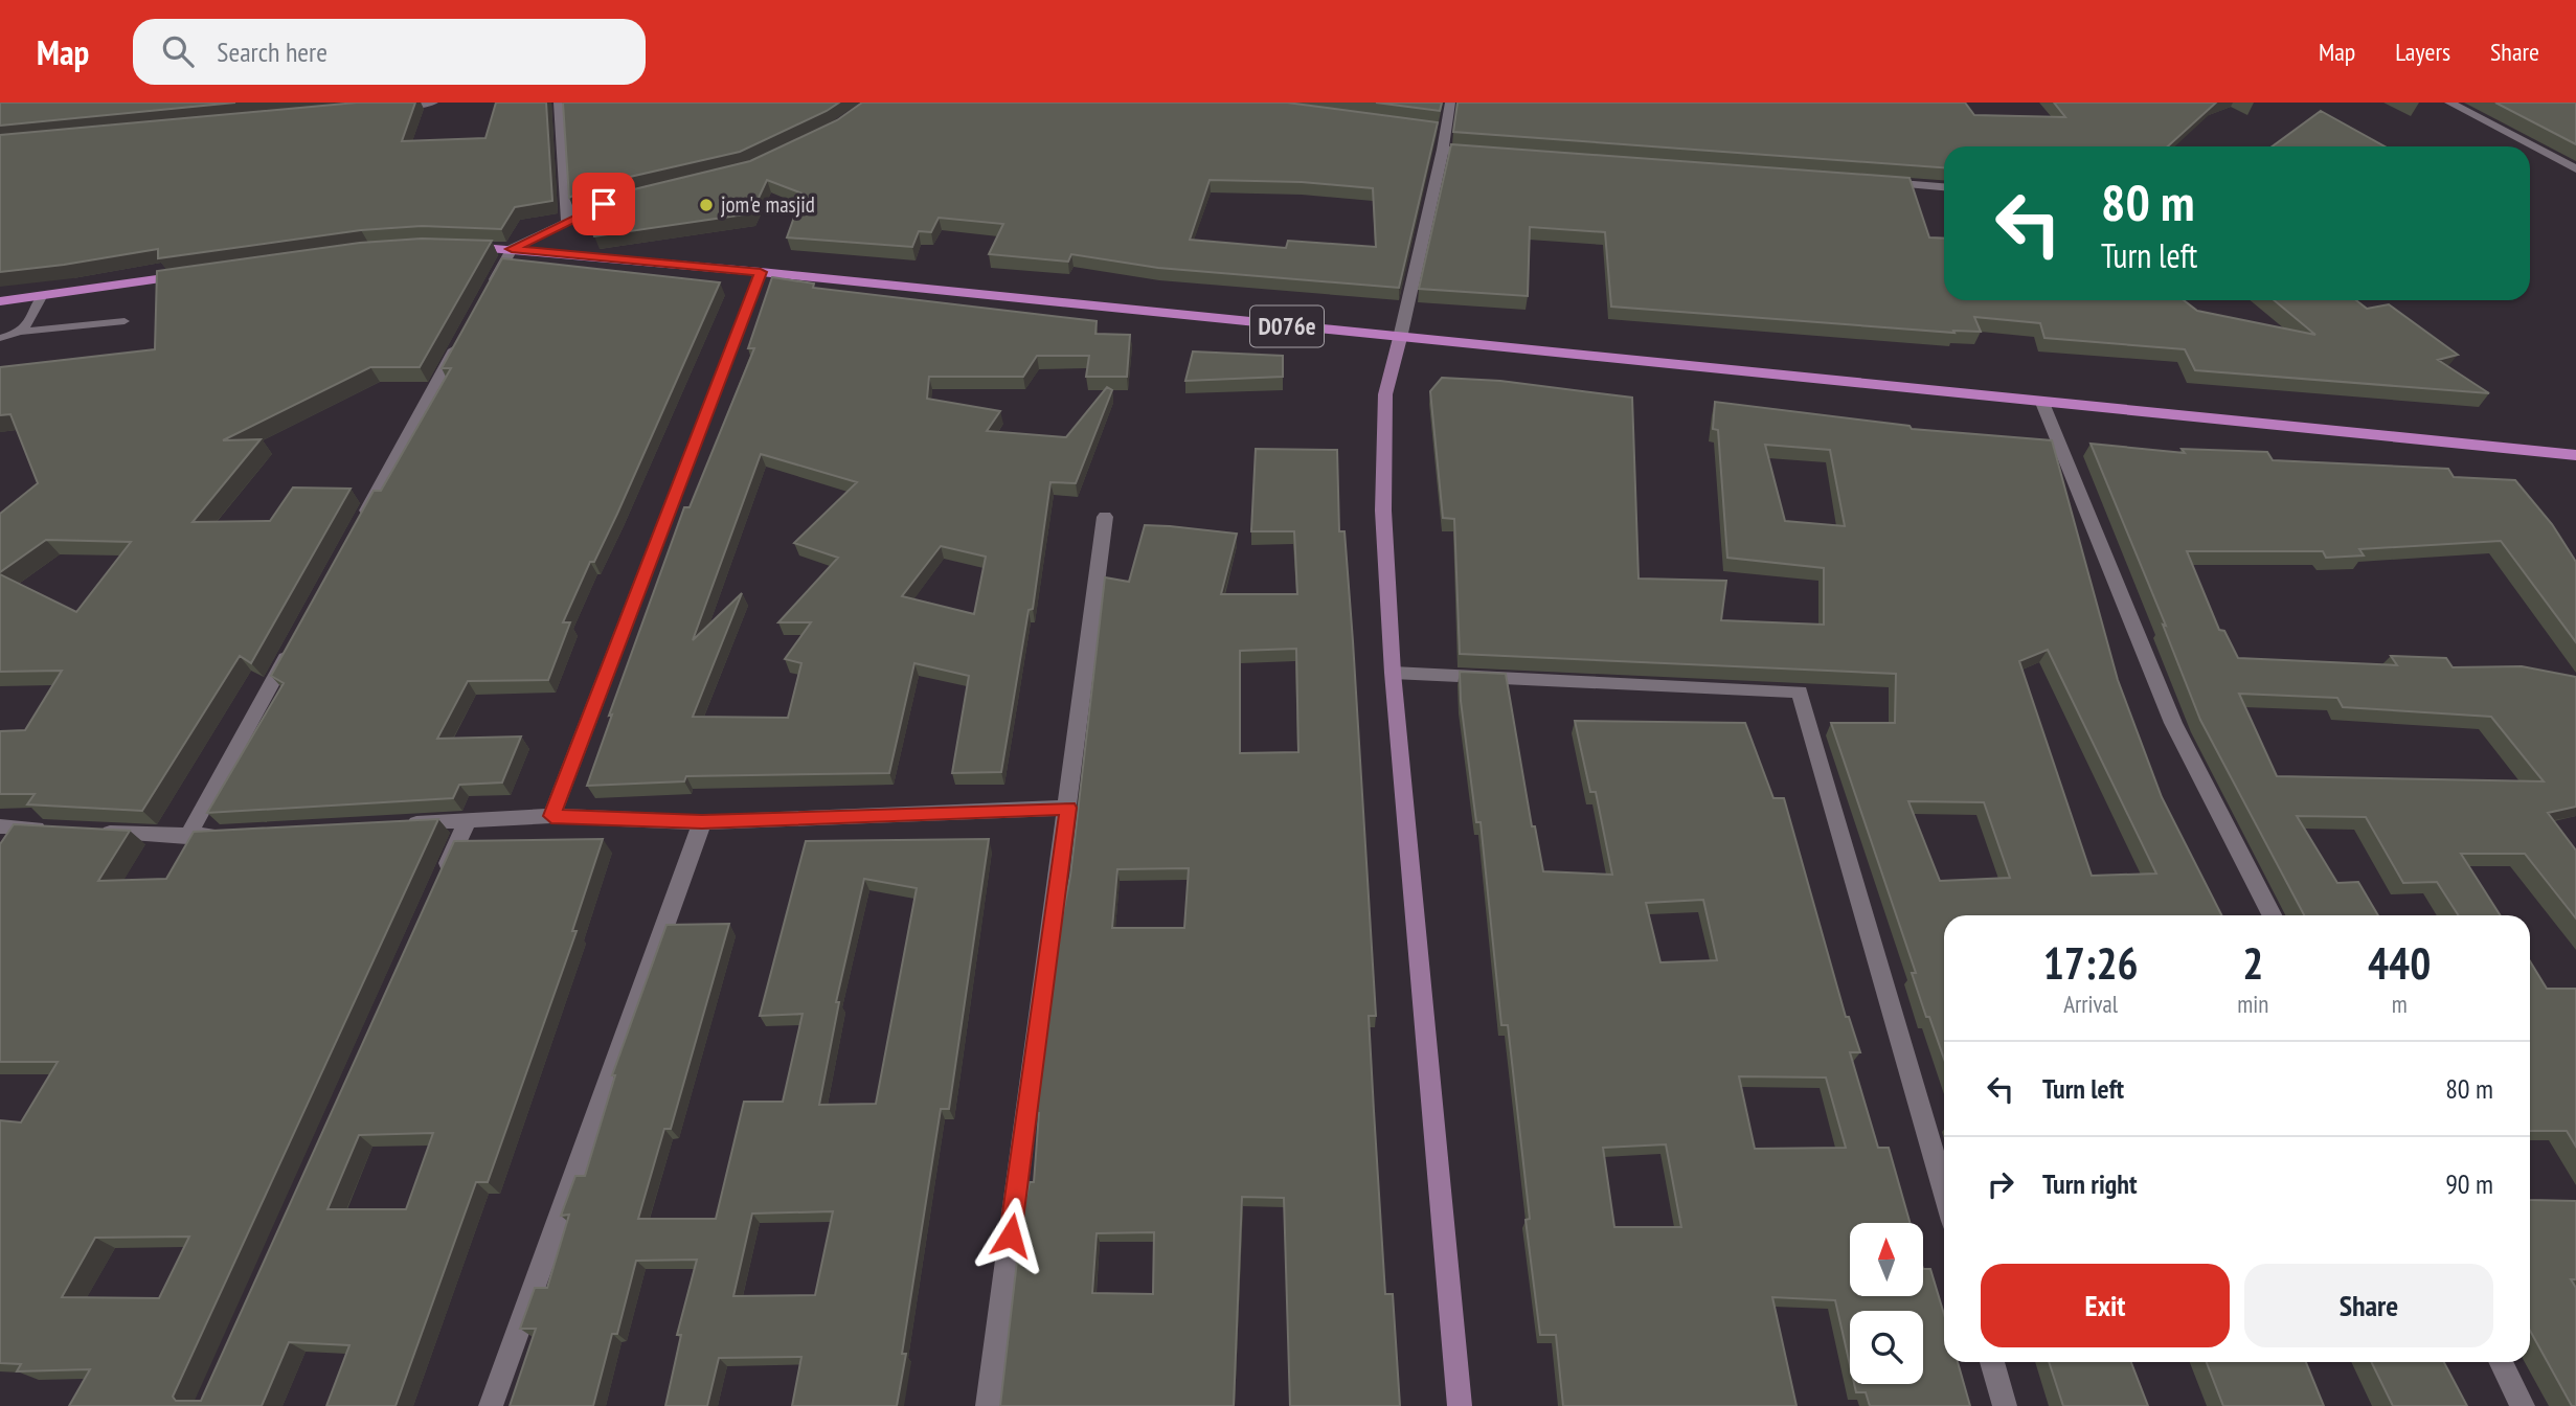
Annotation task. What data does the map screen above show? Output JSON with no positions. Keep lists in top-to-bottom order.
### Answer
{
  "streets": {
    "main road": ["D076e"]
  },
  "places": ["jom'e masjid"],
  "north": "top",
  "page": {
    "header": "Map",
    "search": "Search here",
    "nav": ["Map", "Layers", "Share"],
    "turn": ["80 m", "Turn left"],
    "eta": [
      "17:26",
      "Arrival",
      "2",
      "min",
      "440",
      "m"
    ],
    "list": [
      {
        "name": "Turn left",
        "value": "80 m"
      },
      {
        "name": "Turn right",
        "value": "90 m"
      }
    ],
    "buttons": ["Exit", "Share"]
  }
}
